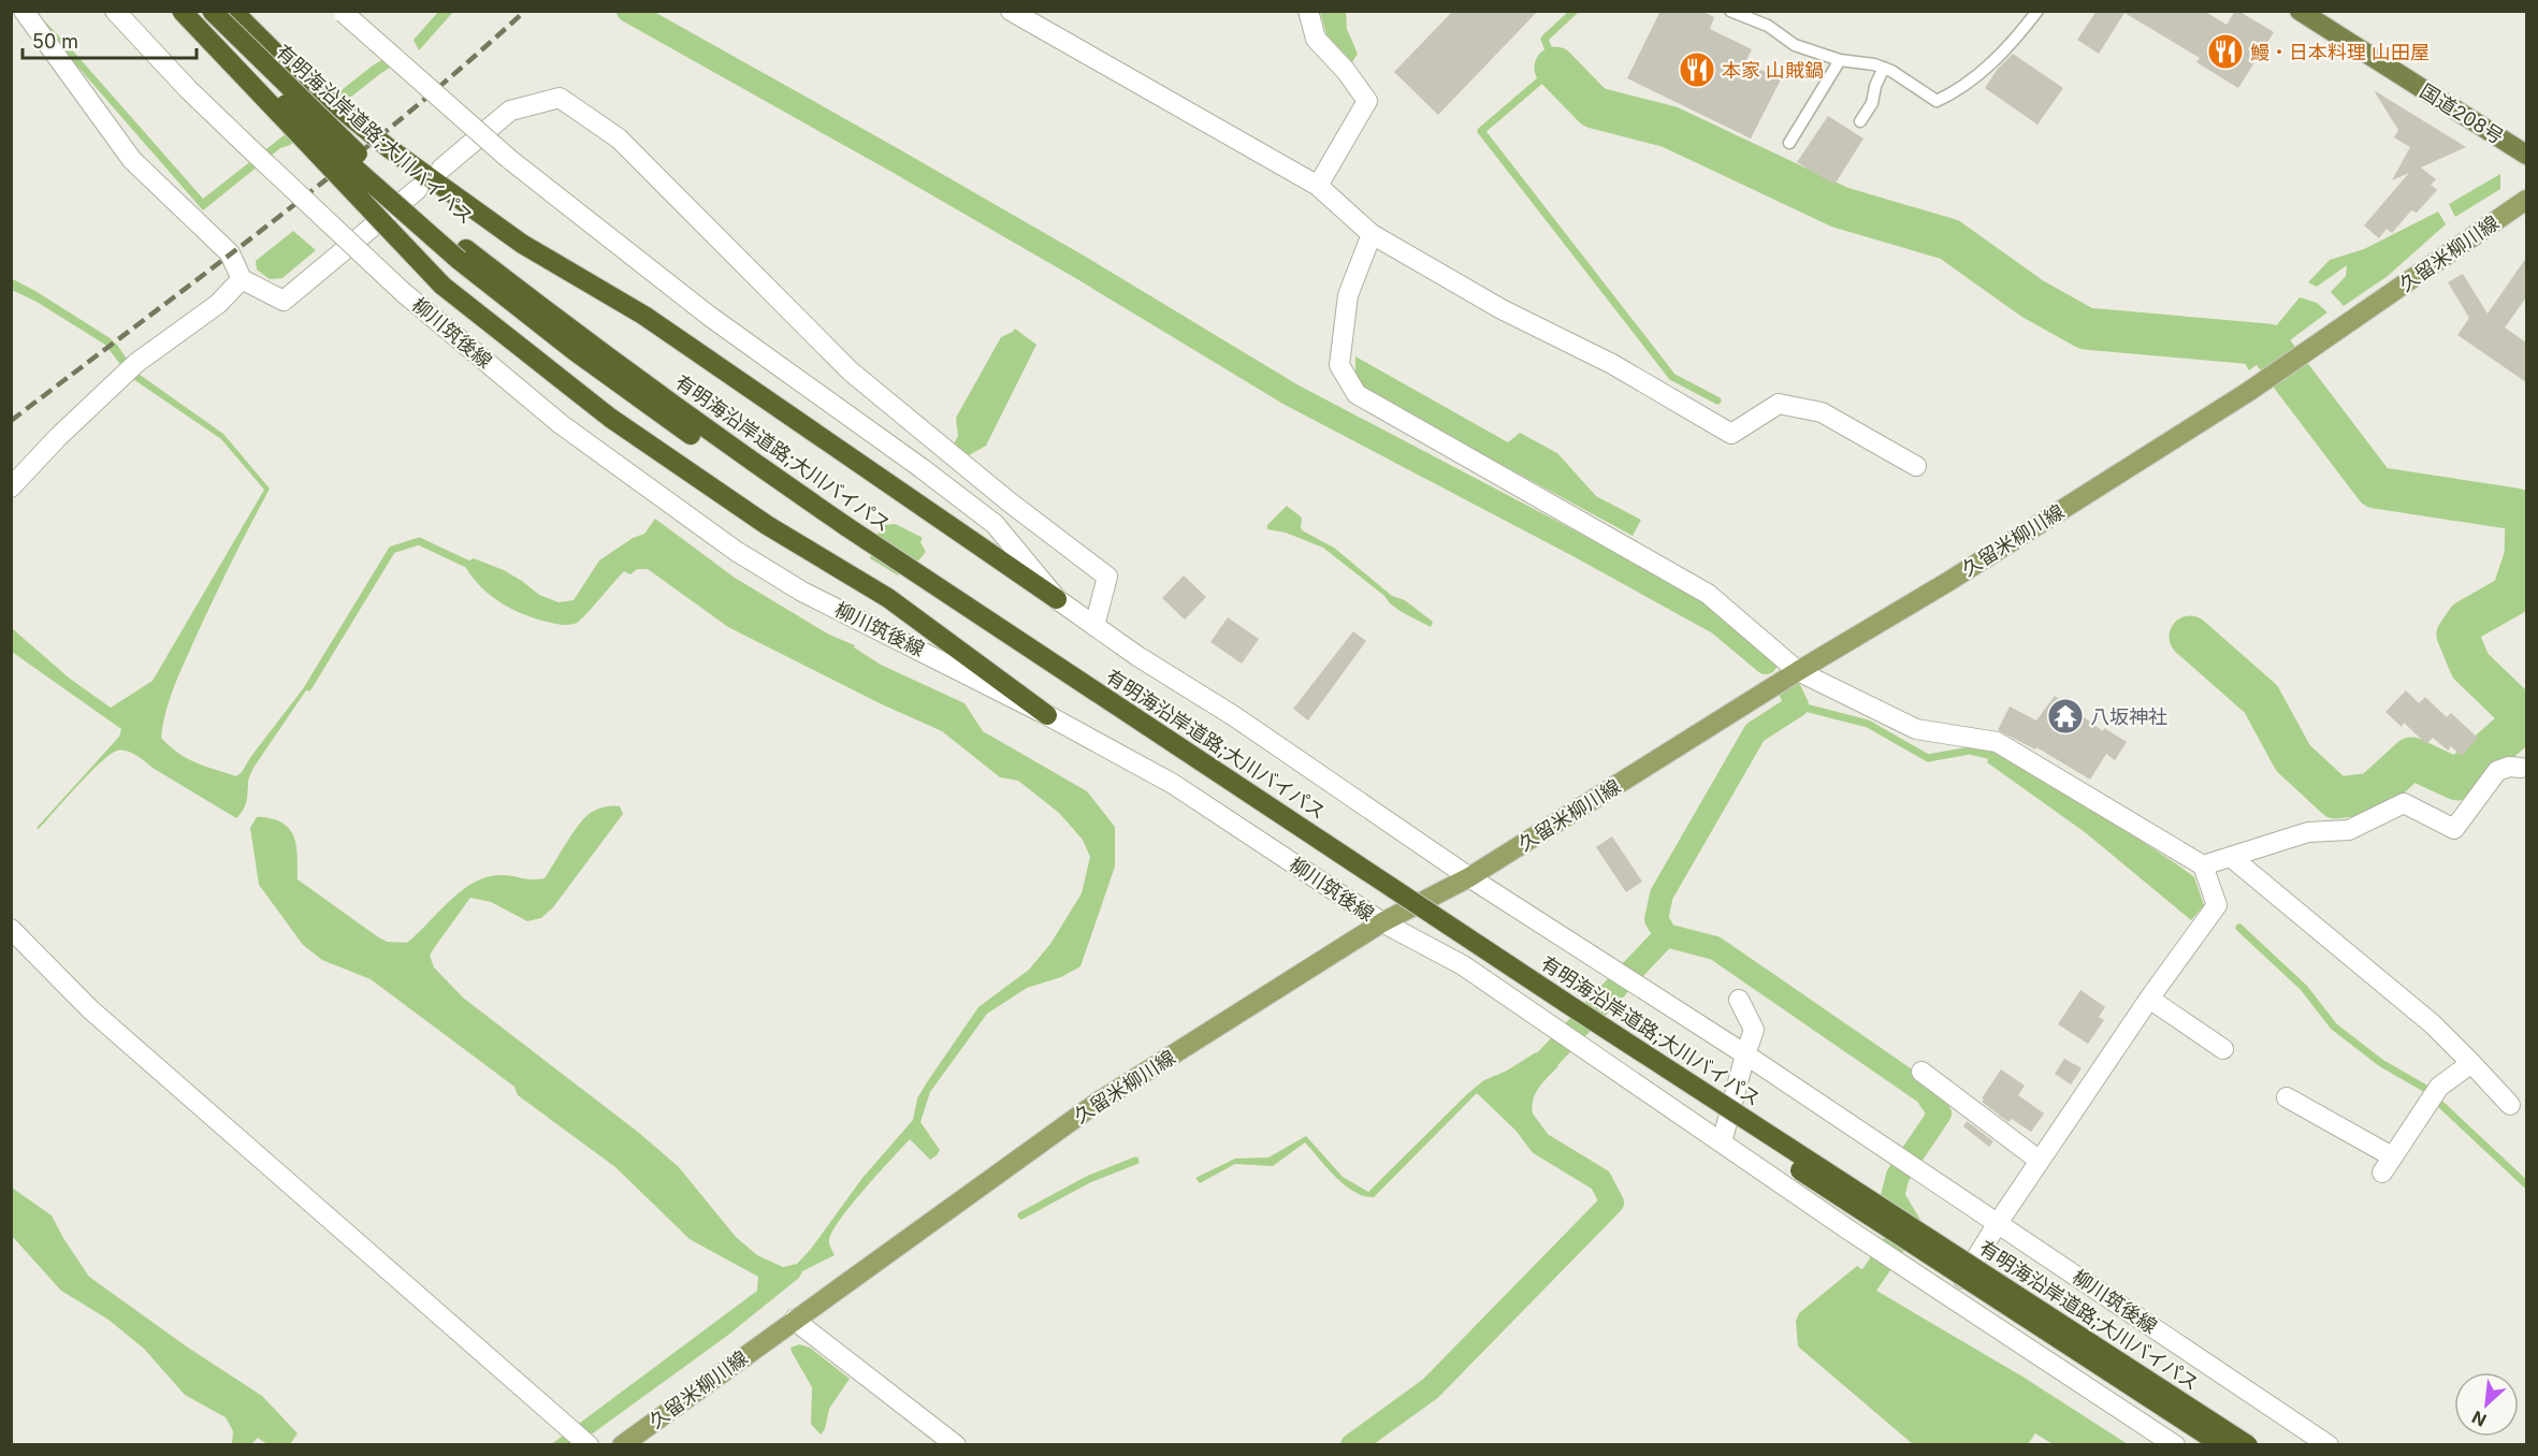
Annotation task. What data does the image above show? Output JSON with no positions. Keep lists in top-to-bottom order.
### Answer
{
  "streets": {
    "highway": ["国道208号", "有明海沿岸道路;大川バイパス"],
    "main road": ["久留米柳川線"],
    "street": ["柳川筑後線"]
  },
  "crossings": [
    ["久留米柳川線", "柳川筑後線"]
  ],
  "places": {
    "restaurant": ["鰻・日本料理 山田屋", "本家 山賊鍋"],
    "temple": ["八坂神社"]
  },
  "scale_bar": "50 m",
  "north": "bottom left"
}
